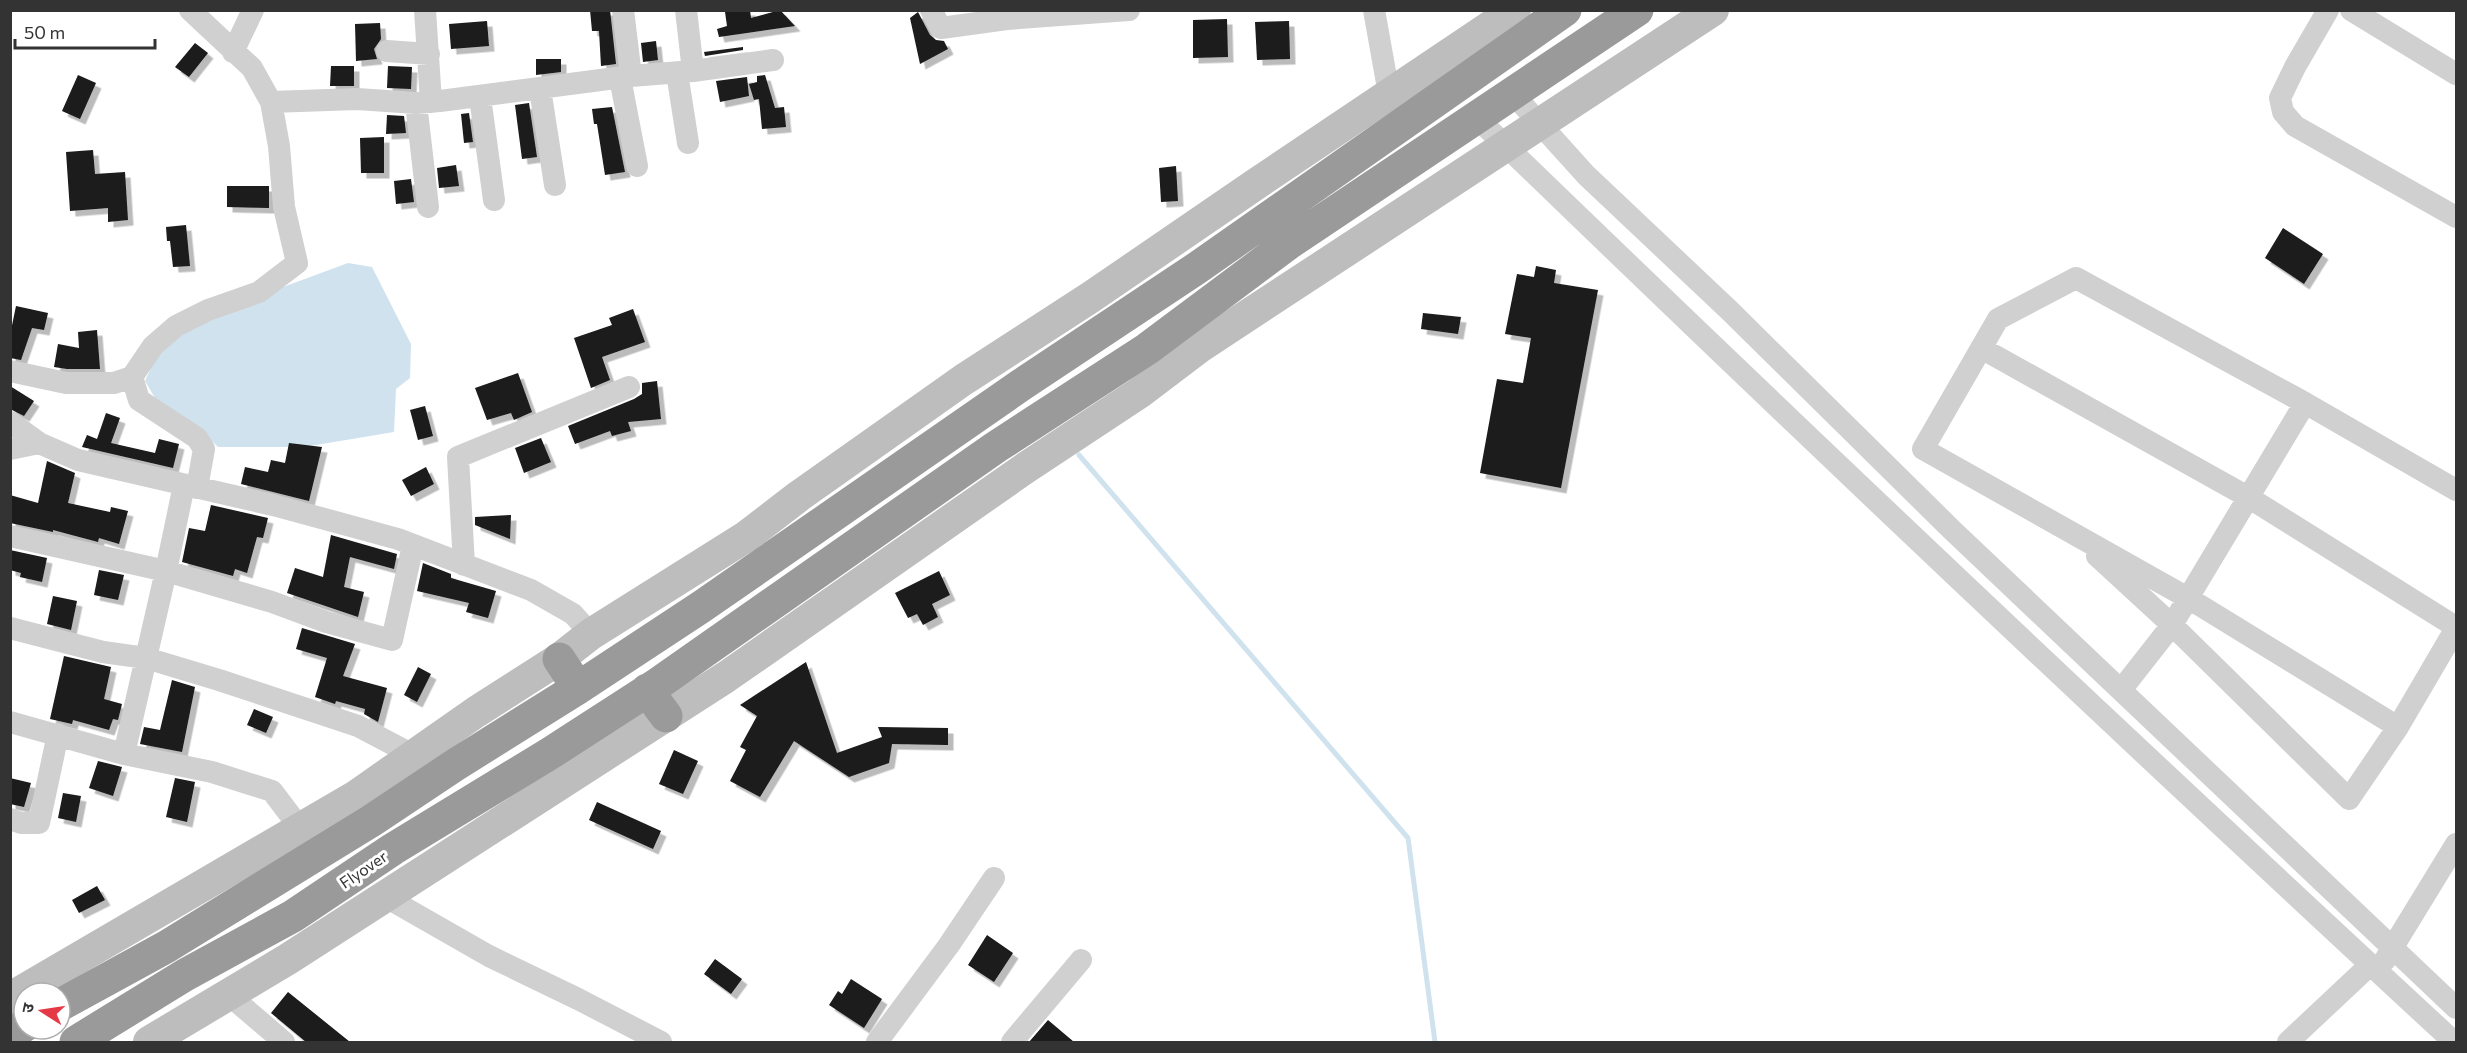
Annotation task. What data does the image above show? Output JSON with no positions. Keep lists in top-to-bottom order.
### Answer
{
  "streets": {
    "highway": ["Flyover"]
  },
  "scale_bar": "50 m",
  "north": "left"
}
